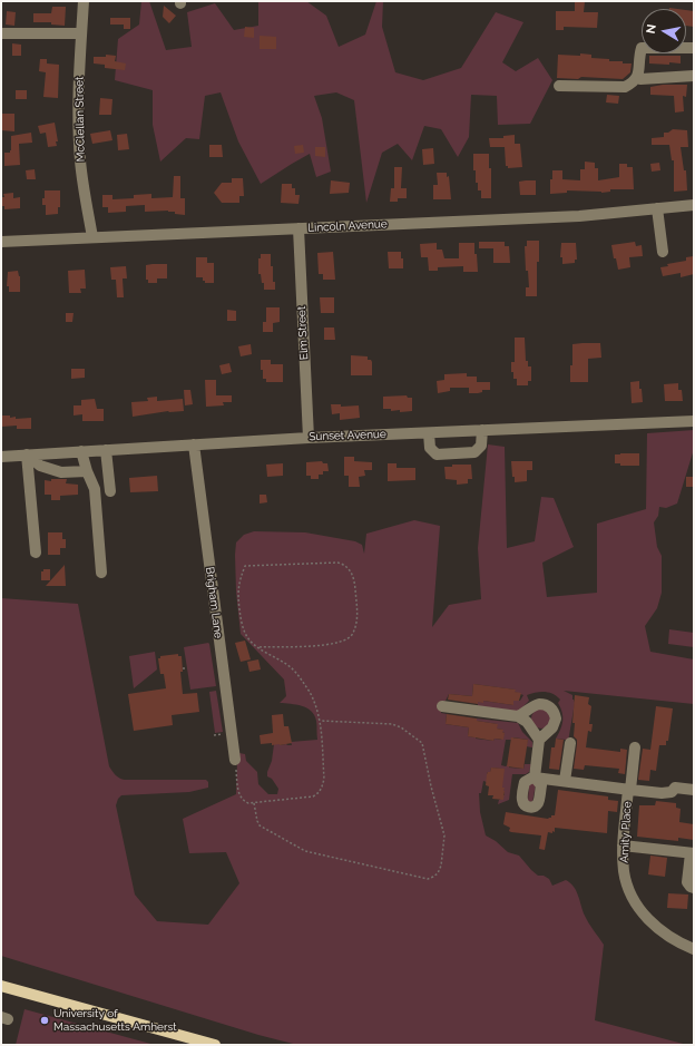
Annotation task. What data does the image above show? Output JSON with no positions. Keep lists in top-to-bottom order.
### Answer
{
  "streets": {
    "street": [
      "McClellan Street",
      "Lincoln Avenue",
      "Elm Street",
      "Sunset Avenue",
      "Brigham Lane",
      "Amity Place"
    ]
  },
  "crossings": [
    ["McClellan Street", "Lincoln Avenue"],
    ["Lincoln Avenue", "Elm Street"],
    ["Elm Street", "Sunset Avenue"],
    ["Sunset Avenue", "Brigham Lane"]
  ],
  "places": ["University of Massachusetts Amherst"],
  "north": "left"
}
